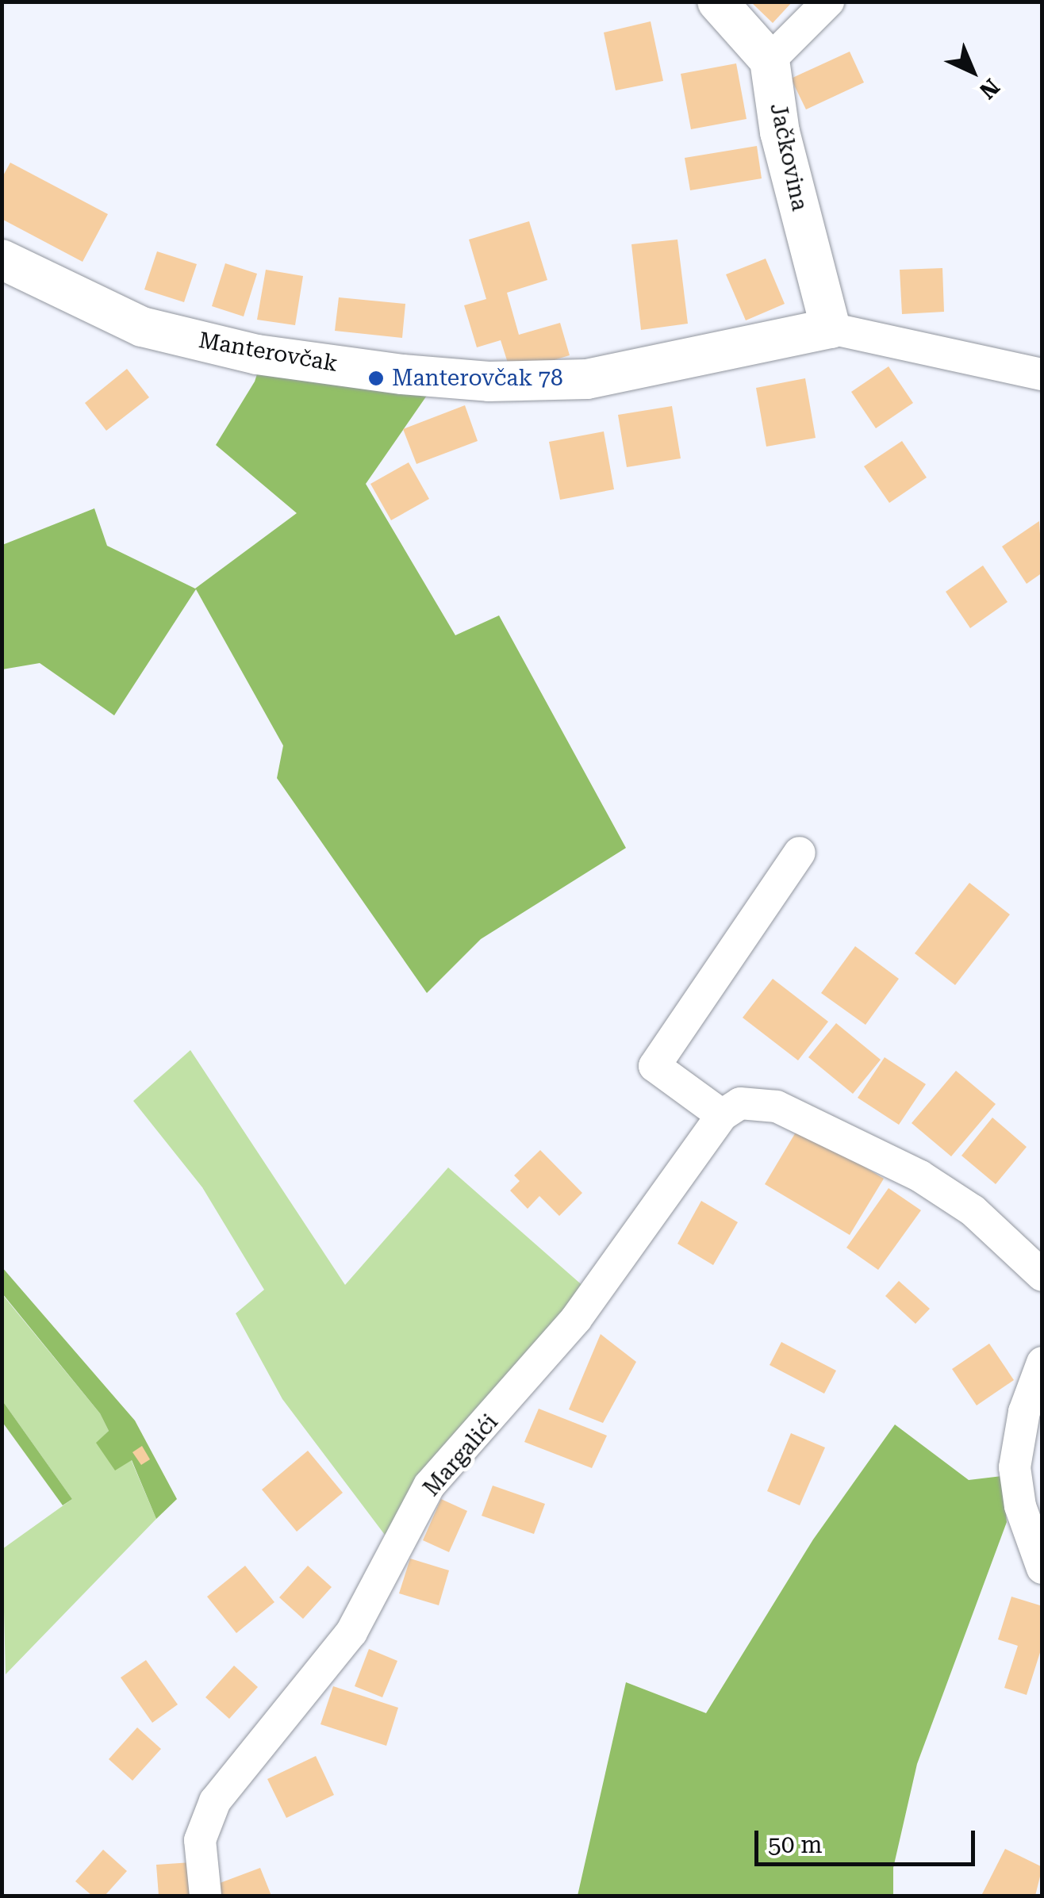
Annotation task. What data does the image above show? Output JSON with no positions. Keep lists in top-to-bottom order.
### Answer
{
  "streets": {
    "street": ["Jačkovina", "Manterovčak", "Margalići"]
  },
  "crossings": [
    ["Jačkovina", "Manterovčak"]
  ],
  "places": ["Manterovčak 78"],
  "scale_bar": "50 m",
  "north": "bottom right"
}
